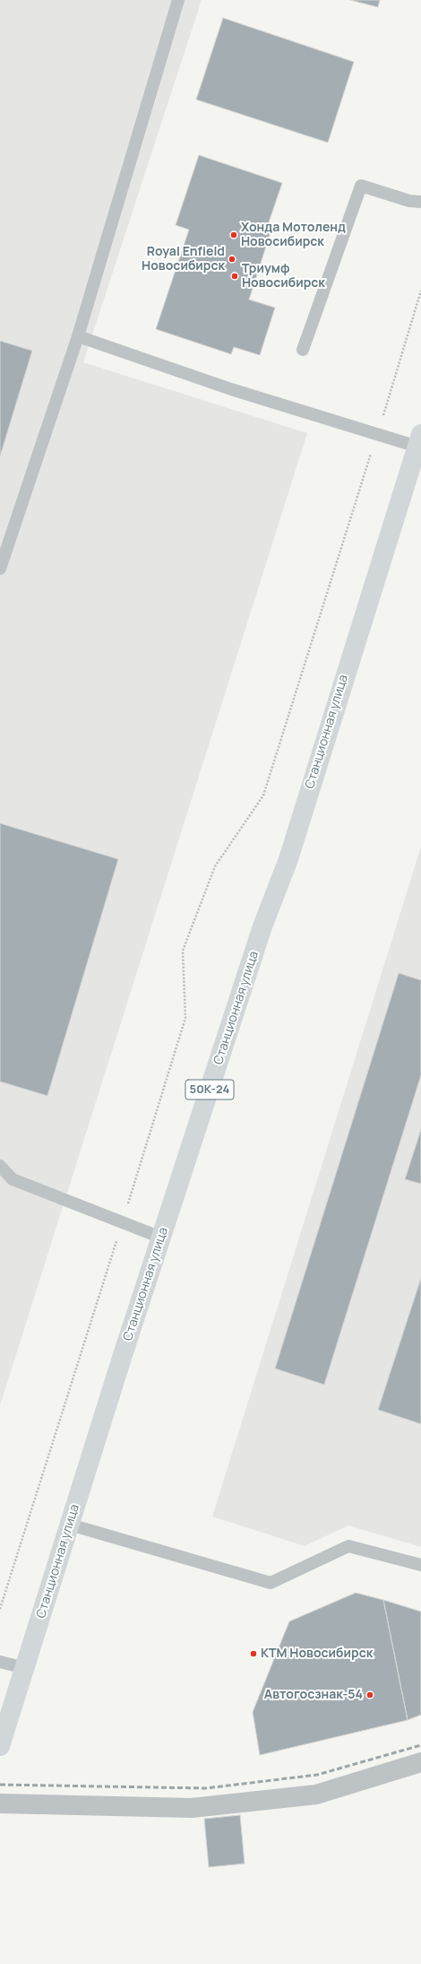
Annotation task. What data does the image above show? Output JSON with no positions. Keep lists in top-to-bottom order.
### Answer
{
  "streets": {
    "main road": ["Станционная улица", "50К-24"]
  },
  "places": [
    "Хонда Мотоленд Новосибирск",
    "Royal Enfield Новосибирск",
    "Триумф Новосибирск",
    "КТМ Новосибирск",
    "Автогосзнак-54"
  ]
}
